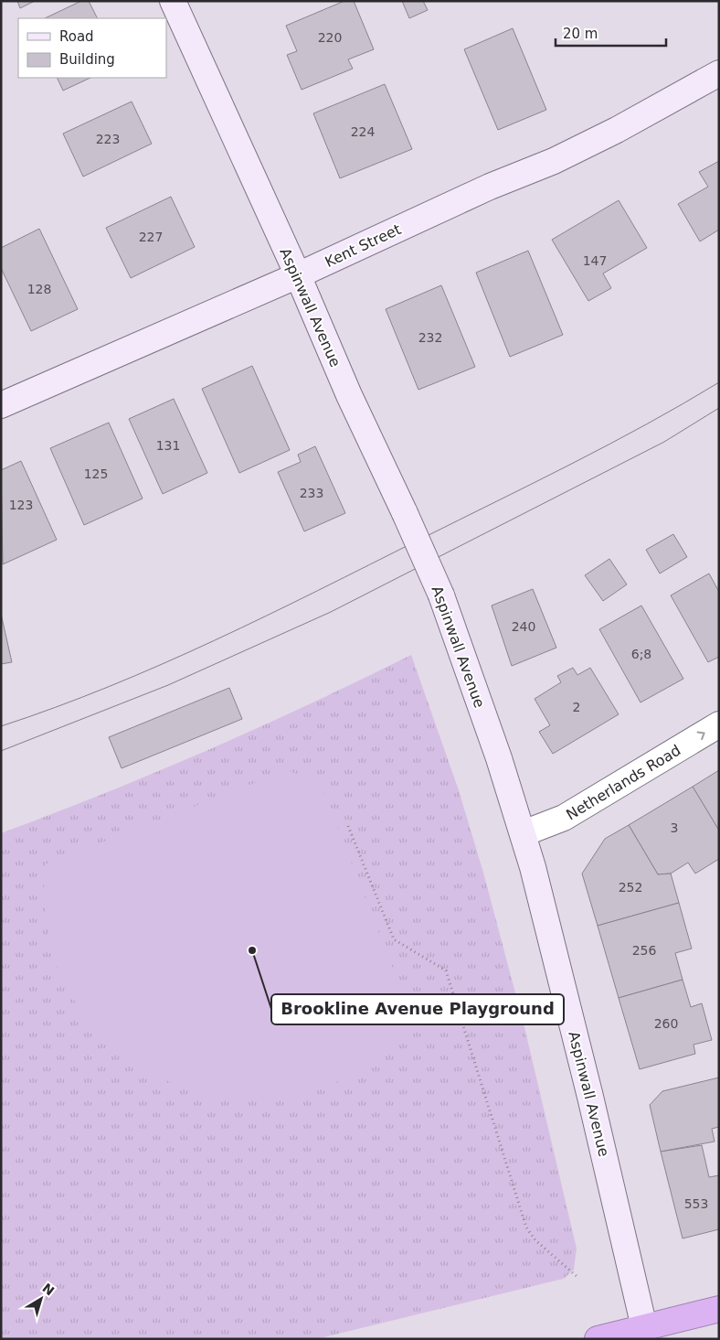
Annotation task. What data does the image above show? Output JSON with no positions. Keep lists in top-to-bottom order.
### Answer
{
  "streets": {
    "main road": ["Kent Street", "Aspinwall Avenue"],
    "street": ["Netherlands Road"]
  },
  "crossings": [
    ["Kent Street", "Aspinwall Avenue"],
    ["Aspinwall Avenue", "Netherlands Road"]
  ],
  "one_way": ["Netherlands Road"],
  "places": ["Brookline Avenue Playground"],
  "house_numbers": [
    "220",
    "224",
    "223",
    "227",
    "147",
    "128",
    "232",
    "131",
    "125",
    "233",
    "123",
    "240",
    "6;8",
    "2",
    "3",
    "252",
    "256",
    "260",
    "553"
  ],
  "legend": ["Road", "Building"],
  "scale_bar": "20 m",
  "north": "top right"
}
